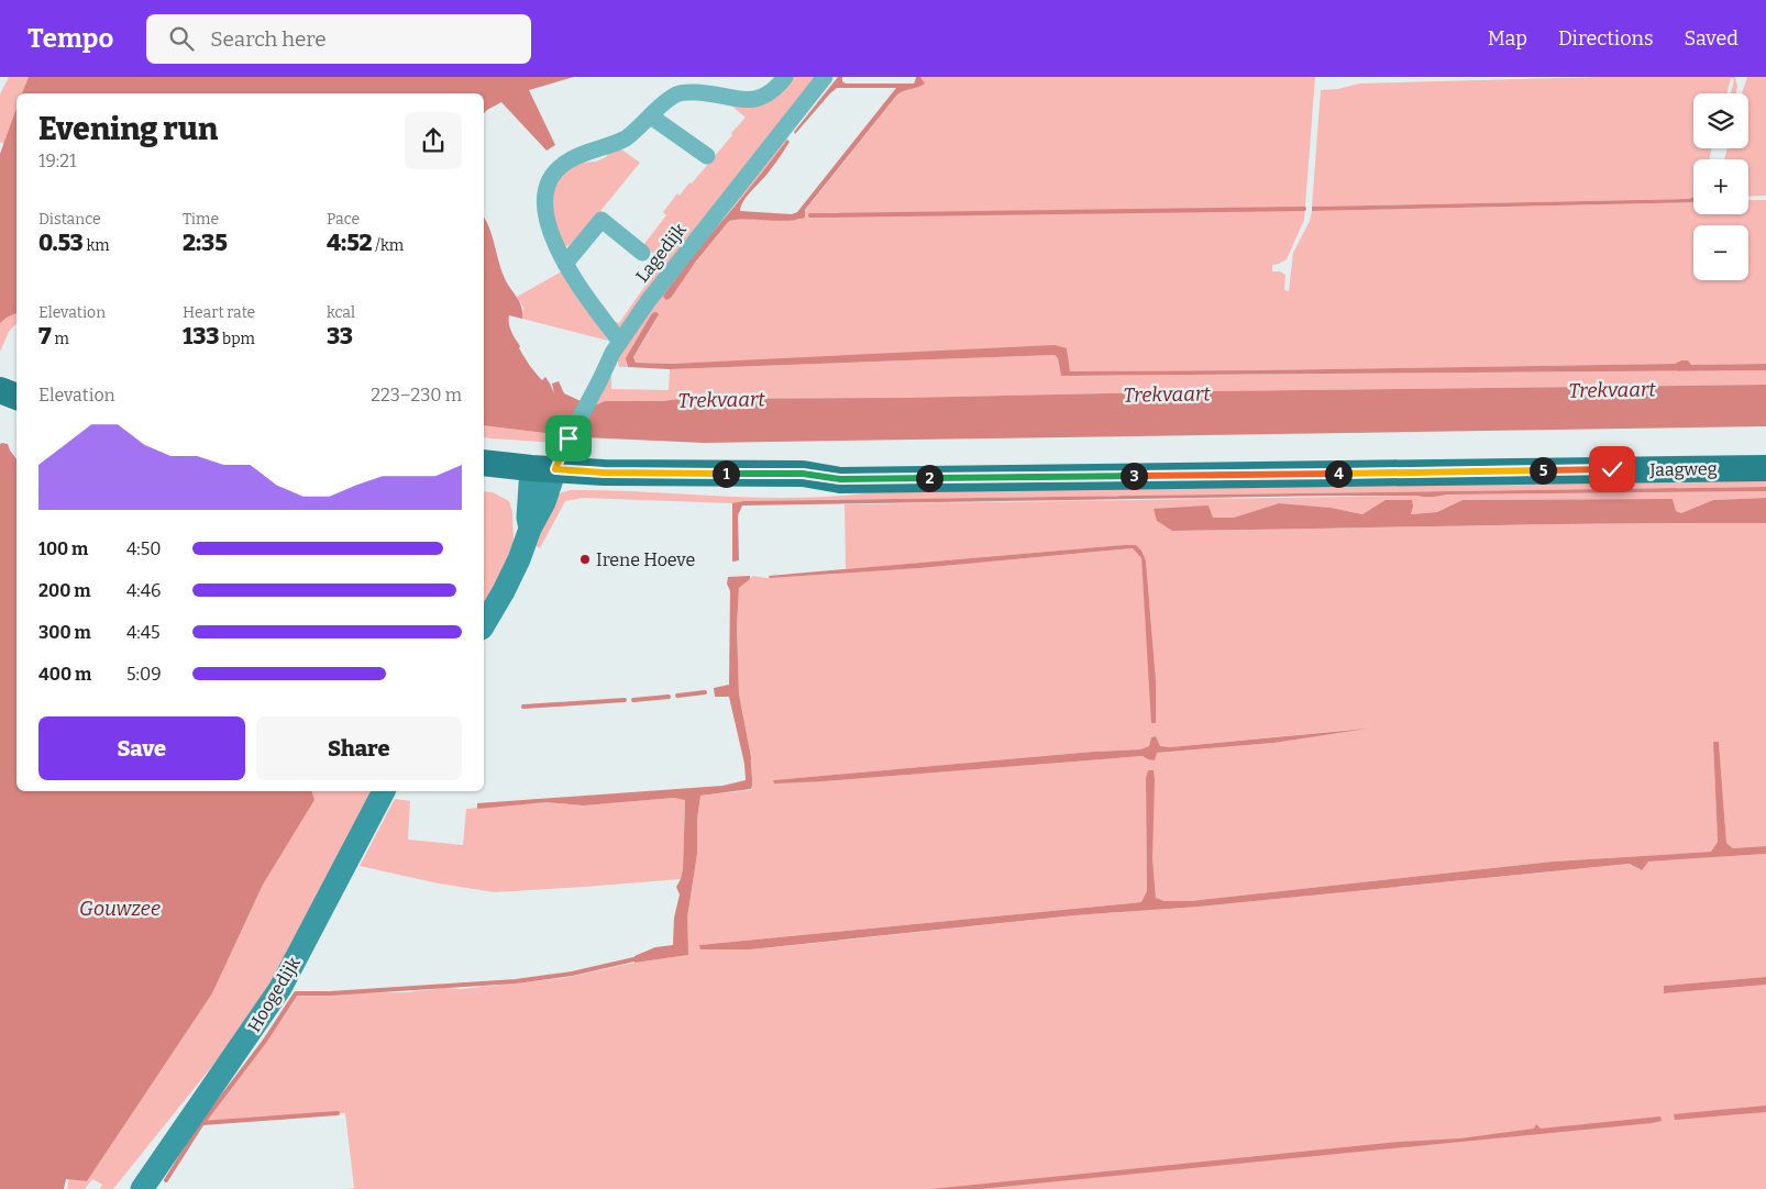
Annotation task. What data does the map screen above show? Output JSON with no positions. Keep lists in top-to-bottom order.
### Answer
{
  "streets": {
    "main road": ["Jaagweg"],
    "street": ["Lagedijk", "Hoogedijk"]
  },
  "crossings": [
    ["Lagedijk", "Jaagweg"]
  ],
  "water": ["Trekvaart", "Gouwzee"],
  "places": ["Irene Hoeve"],
  "page": {
    "header": "Tempo",
    "search": "Search here",
    "nav": ["Map", "Directions", "Saved"],
    "map_buttons": ["+", "−"],
    "heading": ["Evening run", "19:21"],
    "stats": [
      ["Distance", "0.53 km"],
      ["Time", "2:35"],
      ["Pace", "4:52 /km"],
      ["Elevation", "7 m"],
      ["Heart rate", "133 bpm"],
      ["kcal", "33"]
    ],
    "chart": ["Elevation", "223–230 m"],
    "pins": [
      "5",
      "1",
      "4",
      "3",
      "2"
    ],
    "list": [
      {
        "name": "100 m",
        "note": "4:50"
      },
      {
        "name": "200 m",
        "note": "4:46"
      },
      {
        "name": "300 m",
        "note": "4:45"
      },
      {
        "name": "400 m",
        "note": "5:09"
      }
    ],
    "buttons": ["Save", "Share"]
  }
}
